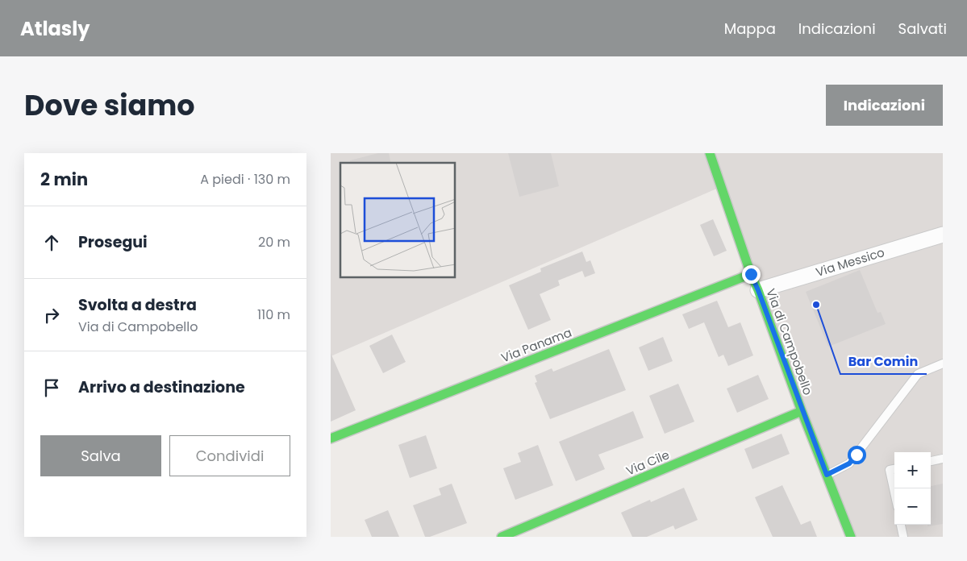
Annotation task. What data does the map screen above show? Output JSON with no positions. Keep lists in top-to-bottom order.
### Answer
{
  "streets": {
    "street": [
      "Via Messico",
      "Via di Campobello",
      "Via Panama",
      "Via Cile"
    ]
  },
  "crossings": [
    ["Via Messico", "Via di Campobello"],
    ["Via di Campobello", "Via Panama"],
    ["Via di Campobello", "Via Cile"]
  ],
  "places": ["Bar Comin"],
  "page": {
    "header": "Atlasly",
    "nav": ["Mappa", "Indicazioni", "Salvati"],
    "title": "Dove siamo",
    "buttons": [
      "Indicazioni",
      ["Salva", "Condividi"]
    ],
    "heading": ["2 min", "A piedi · 130 m"],
    "list": [
      ["Prosegui", "20 m"],
      ["Svolta a destra", "Via di Campobello", "110 m"],
      "Arrivo a destinazione"
    ],
    "map_buttons": ["+", "−"]
  }
}
